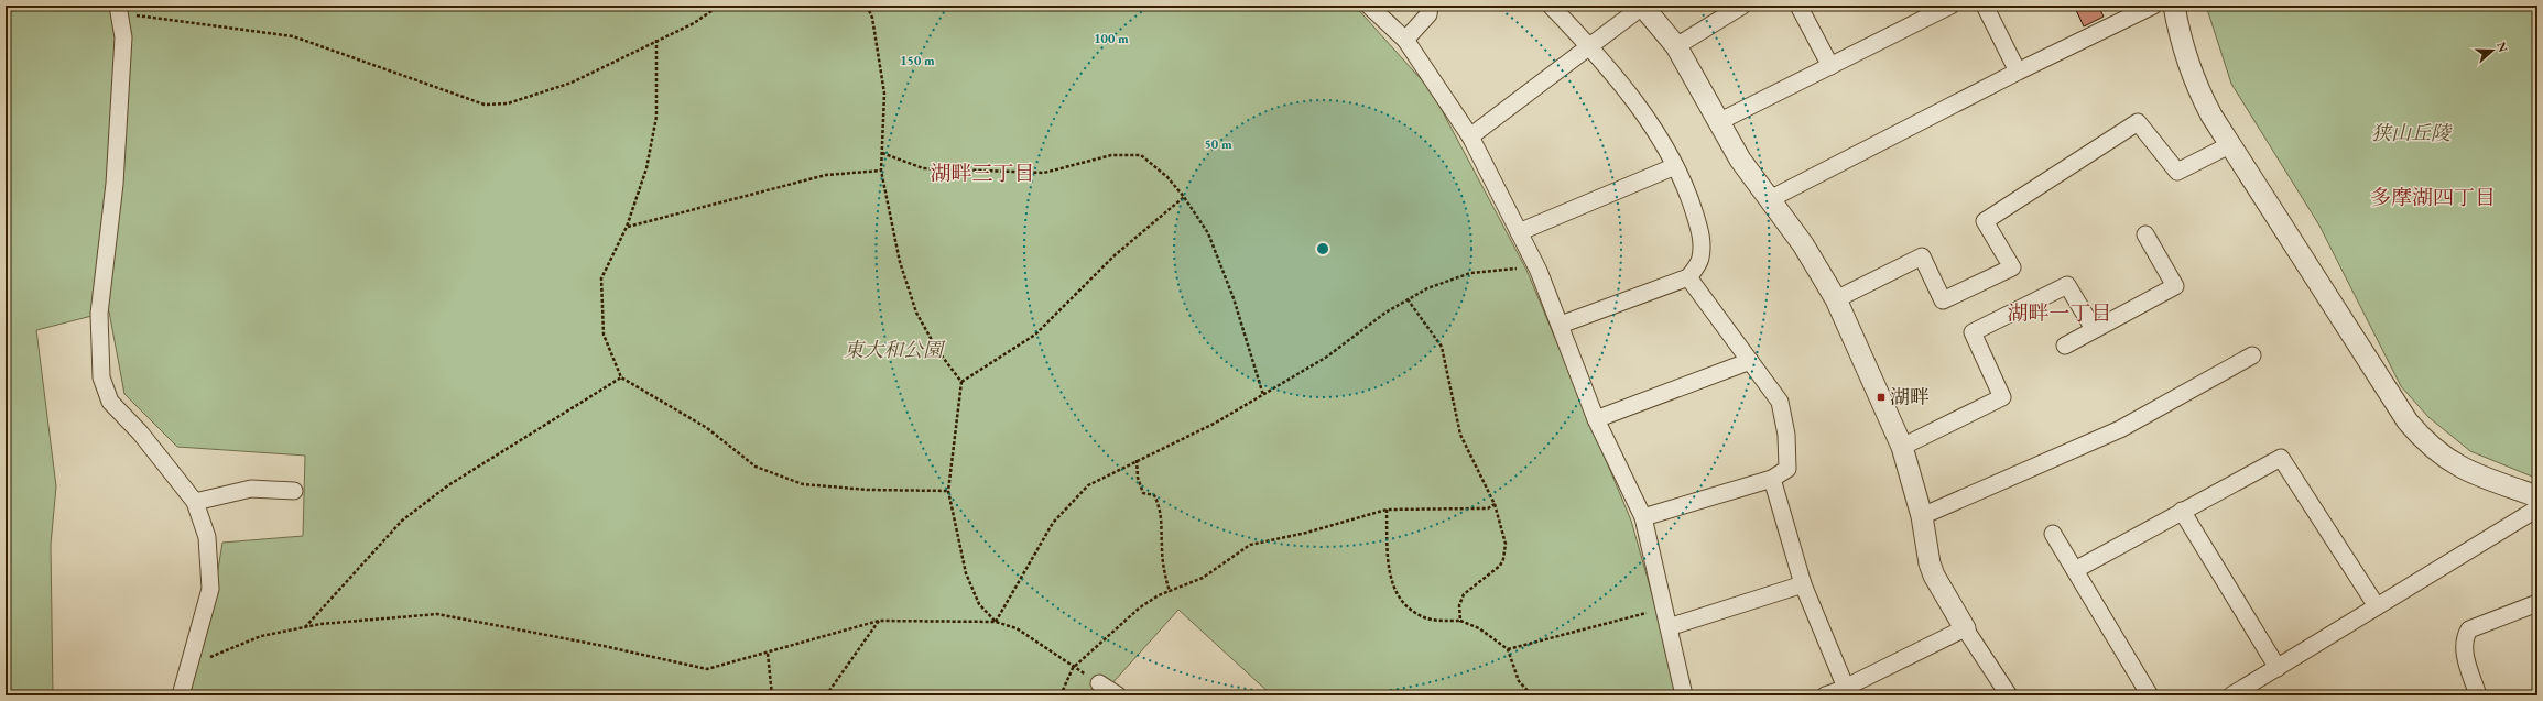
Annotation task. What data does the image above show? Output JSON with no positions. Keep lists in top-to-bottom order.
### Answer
{
  "districts": ["湖畔三丁目", "多摩湖四丁目", "湖畔一丁目"],
  "parks": ["狭山丘陵", "東大和公園"],
  "places": {
    "transit": ["湖畔"]
  },
  "north": "right",
  "rings": ["100 m", "150 m", "50 m"]
}
